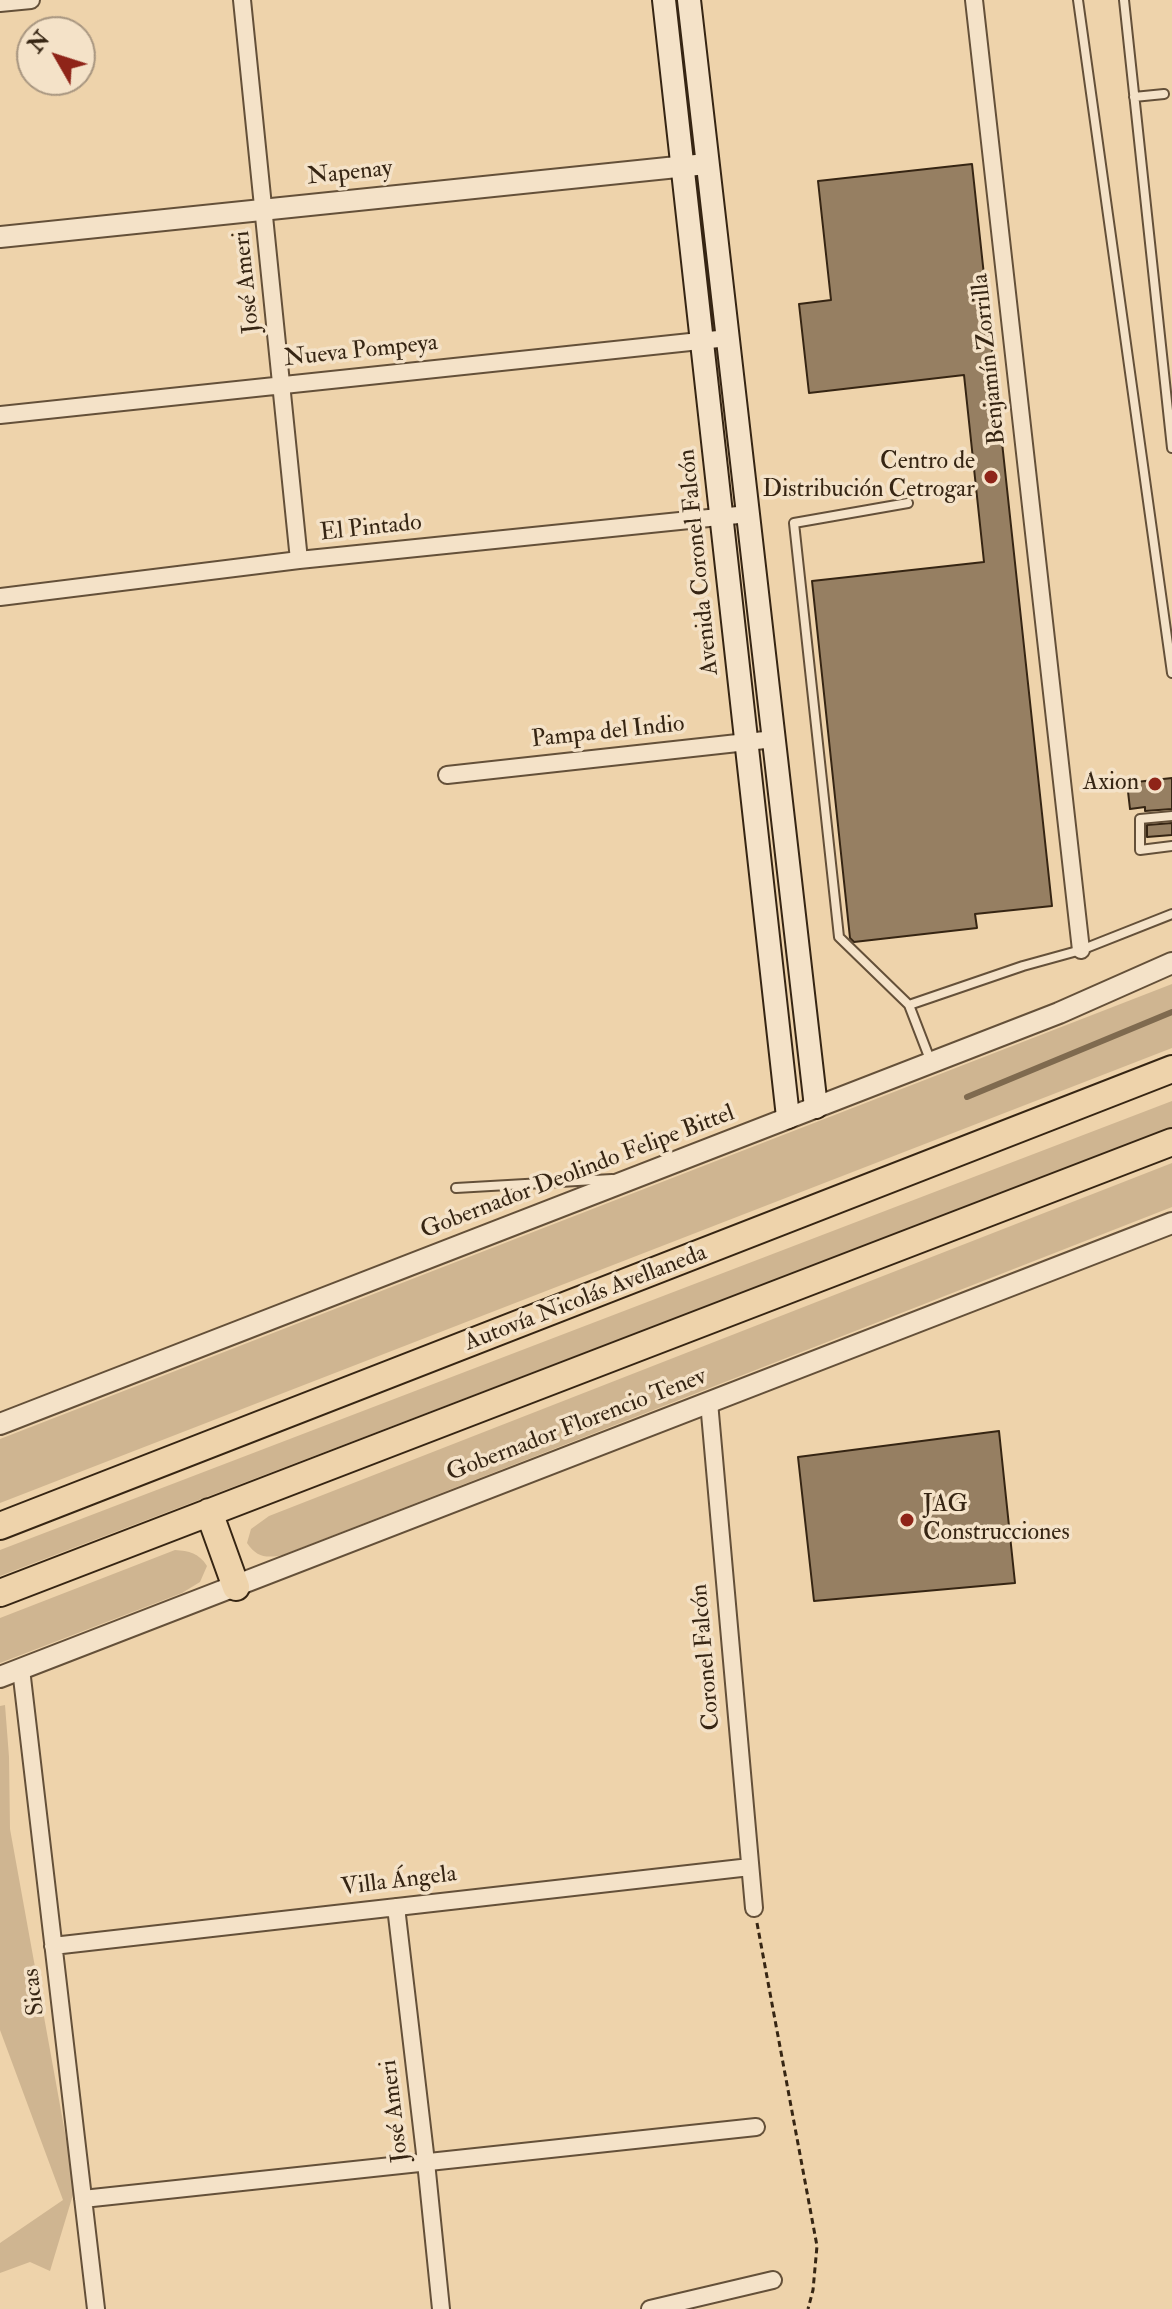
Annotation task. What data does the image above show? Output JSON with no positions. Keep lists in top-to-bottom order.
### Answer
{
  "streets": {
    "highway": ["Autovía Nicolás Avellaneda"],
    "main road": ["Avenida Coronel Falcón"],
    "street": [
      "Napenay",
      "José Ameri",
      "Nueva Pompeya",
      "Benjamín Zorrilla",
      "El Pintado",
      "Pampa del Indio",
      "Gobernador Deolindo Felipe Bittel",
      "Gobernador Florencio Tenev",
      "Coronel Falcón",
      "Villa Ángela",
      "Sicas"
    ]
  },
  "crossings": [
    ["Napenay", "José Ameri"],
    ["Napenay", "Avenida Coronel Falcón"],
    ["José Ameri", "Nueva Pompeya"],
    ["José Ameri", "El Pintado"],
    ["José Ameri", "Villa Ángela"],
    ["Nueva Pompeya", "Avenida Coronel Falcón"],
    ["El Pintado", "Avenida Coronel Falcón"],
    ["Avenida Coronel Falcón", "Pampa del Indio"],
    ["Avenida Coronel Falcón", "Gobernador Deolindo Felipe Bittel"],
    ["Gobernador Florencio Tenev", "Coronel Falcón"],
    ["Gobernador Florencio Tenev", "Sicas"],
    ["Coronel Falcón", "Villa Ángela"],
    ["Villa Ángela", "Sicas"]
  ],
  "places": ["Centro de Distribución Cetrogar", "Axion", "JAG Construcciones"],
  "north": "top left"
}
